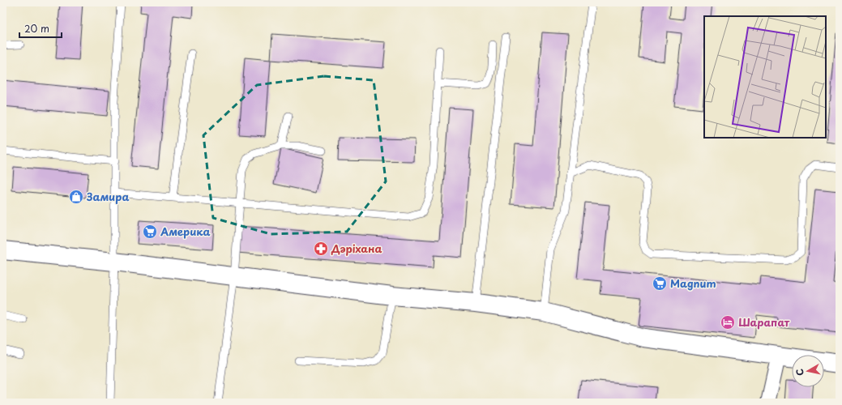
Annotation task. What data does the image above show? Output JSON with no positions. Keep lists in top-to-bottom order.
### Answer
{
  "places": {
    "shop": ["Замира"],
    "supermarket": ["Америка", "Magnum"],
    "pharmacy": ["Дəріхана"],
    "hotel": ["Шарапат"]
  },
  "scale_bar": "20 m",
  "north": "left"
}
